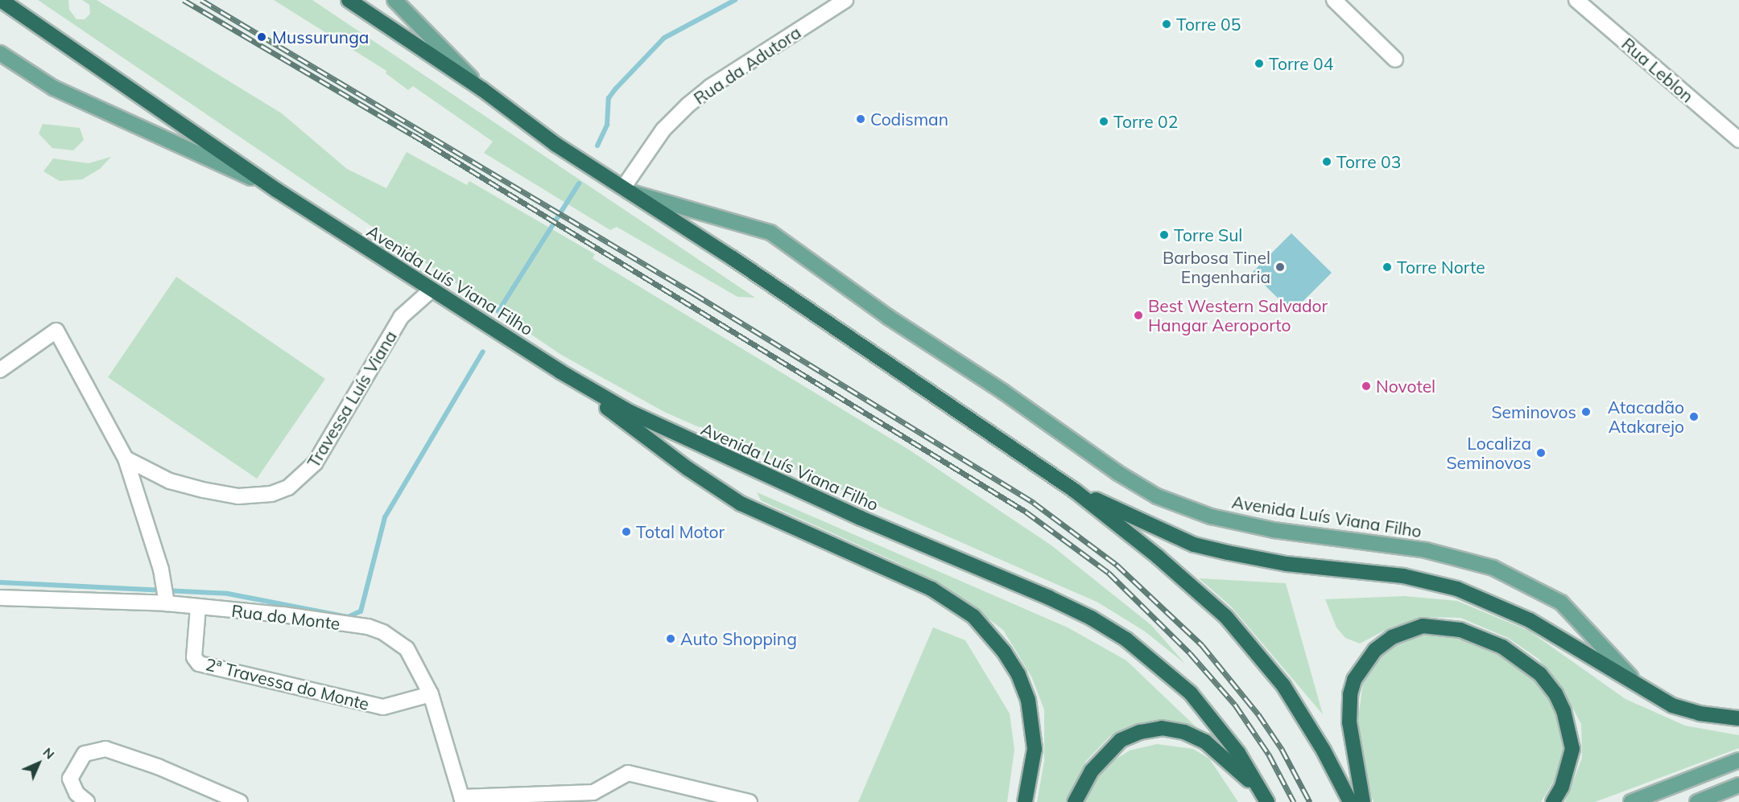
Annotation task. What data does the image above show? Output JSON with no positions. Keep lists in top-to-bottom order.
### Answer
{
  "streets": {
    "highway": ["Avenida Luís Viana Filho"],
    "street": [
      "Rua da Adutora",
      "Rua Leblon",
      "Travessa Luís Viana",
      "Rua do Monte",
      "2ª Travessa do Monte"
    ]
  },
  "crossings": [
    ["Rua da Adutora", "Avenida Luís Viana Filho"],
    ["Avenida Luís Viana Filho", "Travessa Luís Viana"],
    ["Rua do Monte", "2ª Travessa do Monte"]
  ],
  "places": [
    "Torre 05",
    "Mussurunga",
    "Torre 04",
    "Codisman",
    "Torre 02",
    "Torre 03",
    "Torre Sul",
    "Barbosa Tinel Engenharia",
    "Torre Norte",
    "Best Western Salvador Hangar Aeroporto",
    "Novotel",
    "Seminovos",
    "Atacadão Atakarejo",
    "Localiza Seminovos",
    "Total Motor",
    "Auto Shopping"
  ],
  "north": "top right"
}
